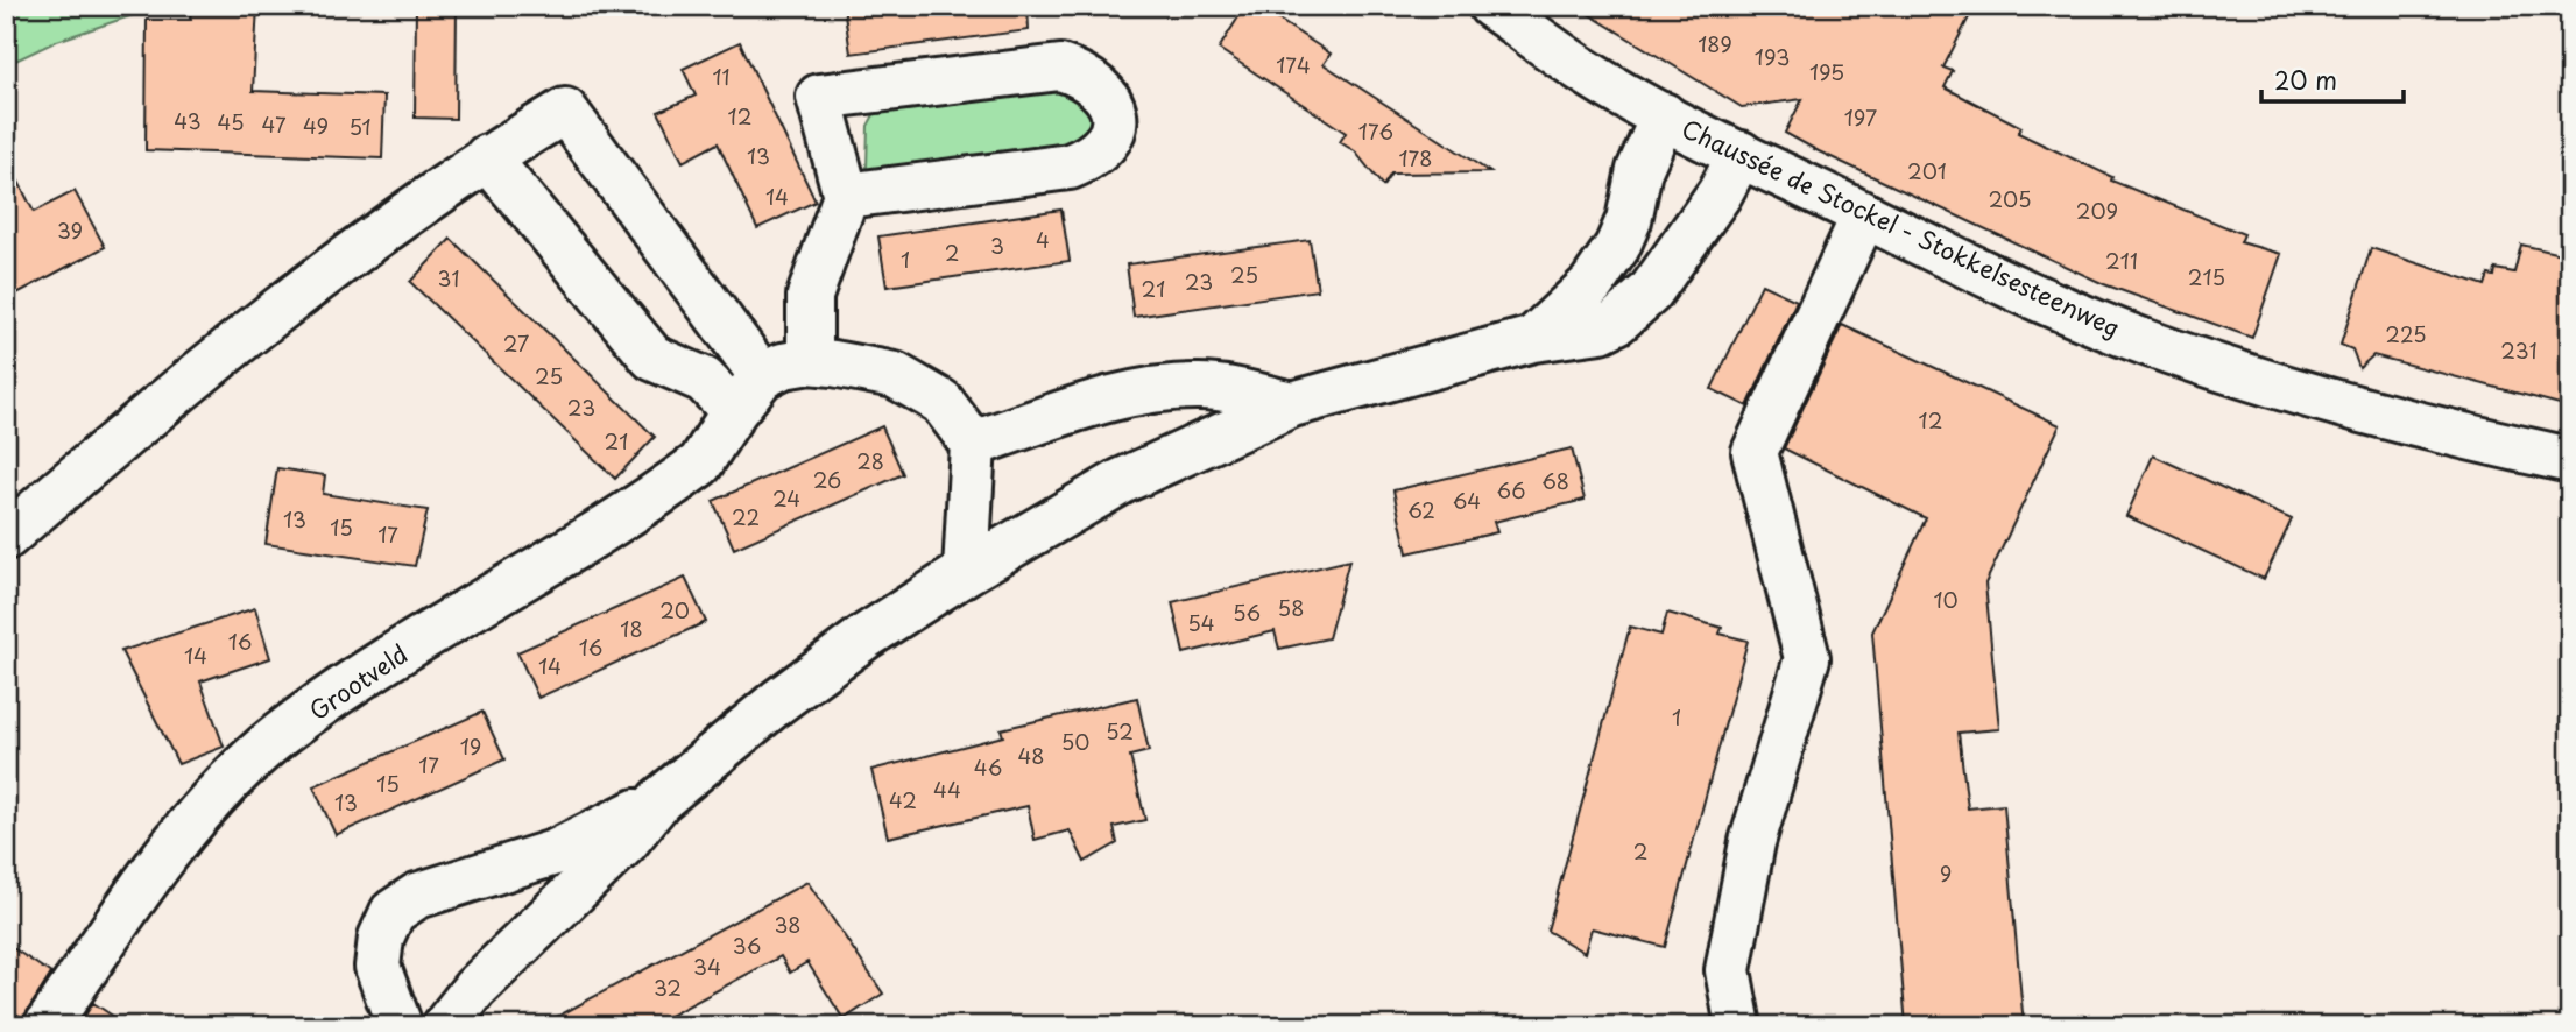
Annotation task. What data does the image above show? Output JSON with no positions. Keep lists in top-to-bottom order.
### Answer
{
  "streets": {
    "street": ["Chaussée de Stockel - Stokkelsesteenweg", "Grootveld"]
  },
  "house_numbers": [
    "189",
    "193",
    "174",
    "195",
    "11",
    "12",
    "197",
    "43",
    "45",
    "47",
    "49",
    "51",
    "176",
    "13",
    "178",
    "201",
    "14",
    "205",
    "209",
    "39",
    "4",
    "3",
    "2",
    "1",
    "211",
    "25",
    "215",
    "31",
    "23",
    "21",
    "225",
    "27",
    "231",
    "25",
    "23",
    "12",
    "21",
    "28",
    "26",
    "68",
    "66",
    "24",
    "64",
    "62",
    "22",
    "13",
    "15",
    "17",
    "10",
    "58",
    "20",
    "56",
    "54",
    "18",
    "16",
    "16",
    "14",
    "14",
    "1",
    "52",
    "50",
    "19",
    "48",
    "17",
    "46",
    "15",
    "44",
    "42",
    "13",
    "2",
    "9",
    "38",
    "36",
    "34",
    "32"
  ],
  "scale_bar": "20 m"
}
